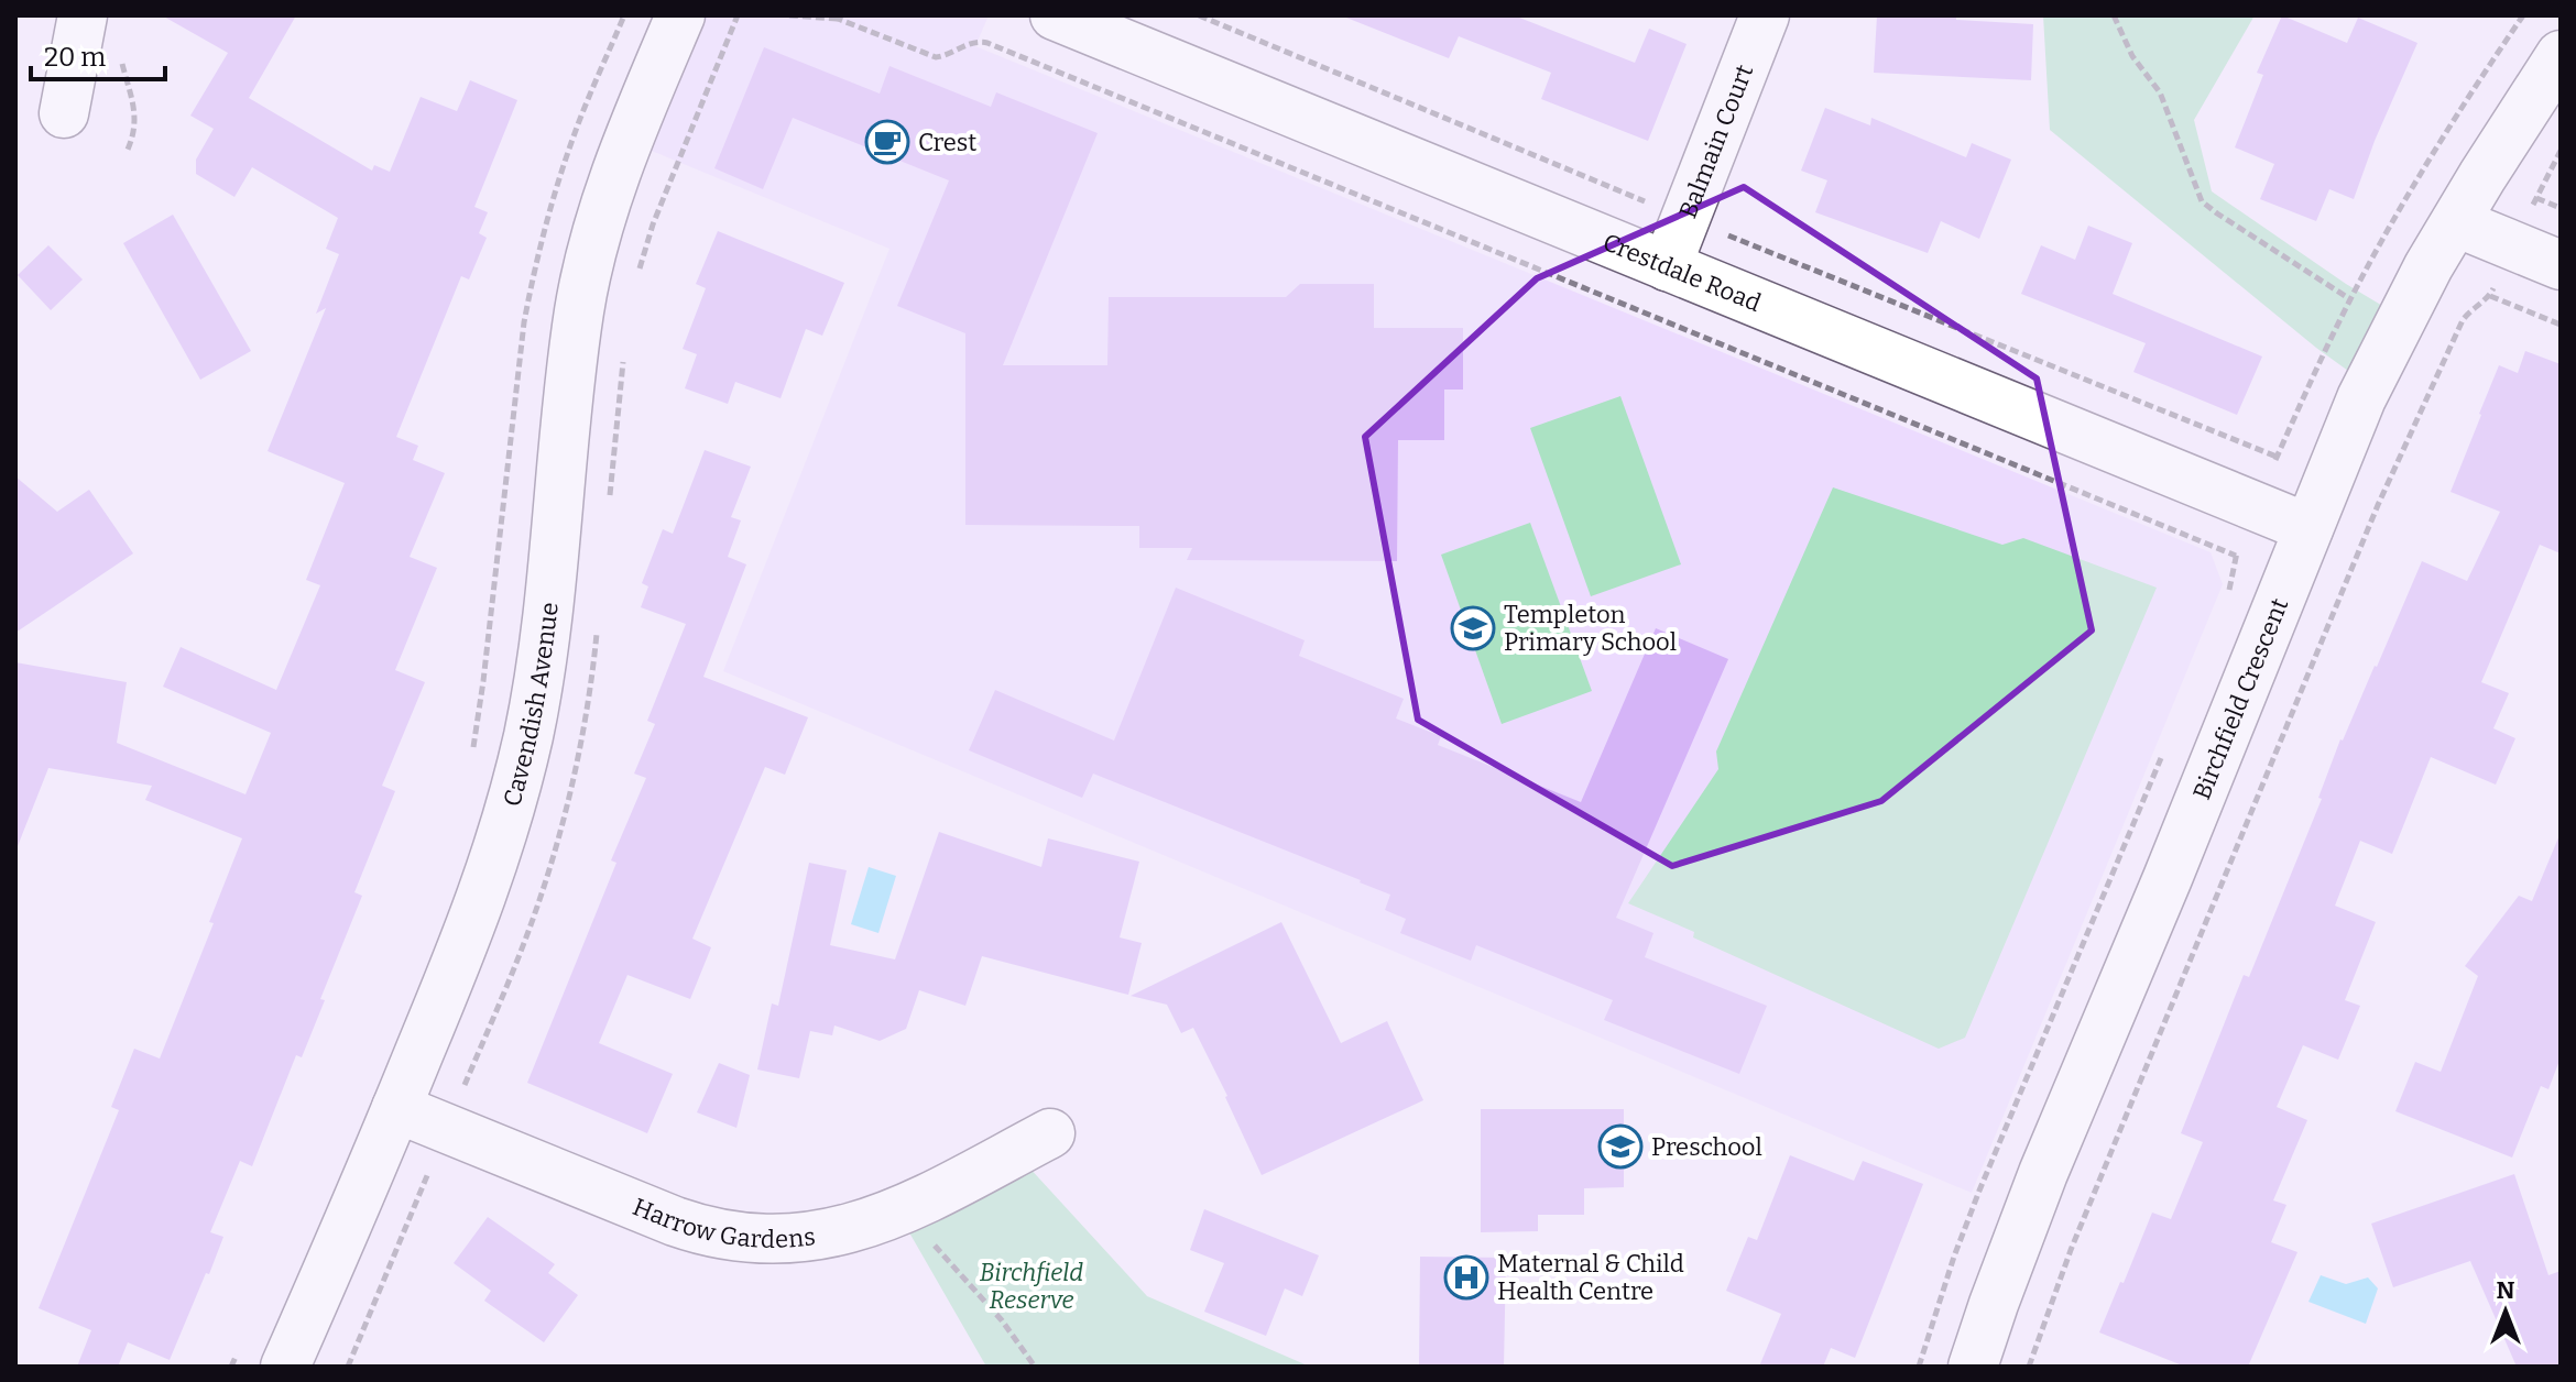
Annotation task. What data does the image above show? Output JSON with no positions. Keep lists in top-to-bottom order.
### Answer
{
  "streets": {
    "street": [
      "Balmain Court",
      "Crestdale Road",
      "Birchfield Crescent",
      "Cavendish Avenue",
      "Harrow Gardens"
    ]
  },
  "crossings": [
    ["Balmain Court", "Crestdale Road"],
    ["Crestdale Road", "Birchfield Crescent"],
    ["Cavendish Avenue", "Harrow Gardens"]
  ],
  "parks": ["Birchfield Reserve"],
  "places": {
    "cafe": ["Crest"],
    "school or university": ["Templeton Primary School", "Preschool"],
    "hospital": ["Maternal & Child Health Centre"]
  },
  "scale_bar": "20 m",
  "north": "top"
}
